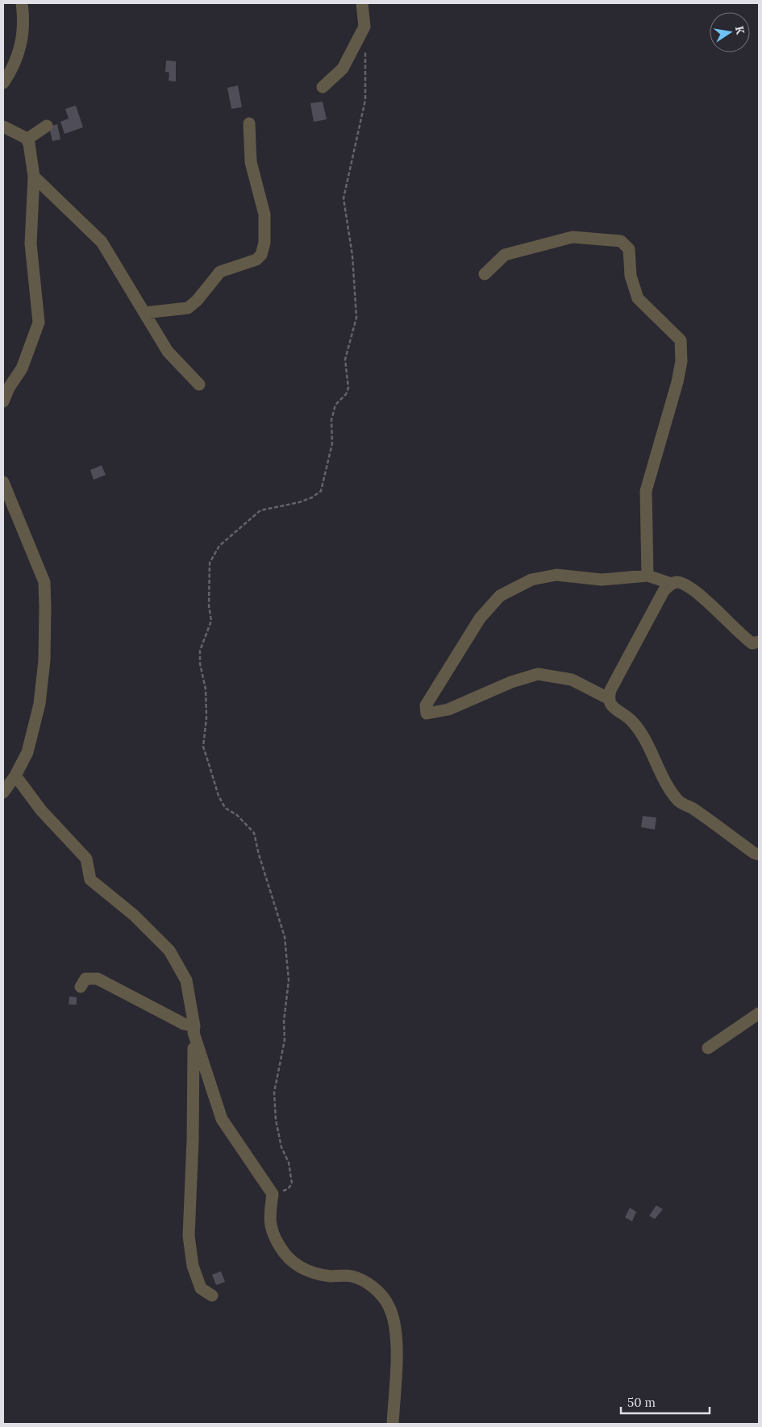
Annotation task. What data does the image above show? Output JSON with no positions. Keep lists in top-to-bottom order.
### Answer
{
  "scale_bar": "50 m",
  "north": "right"
}
